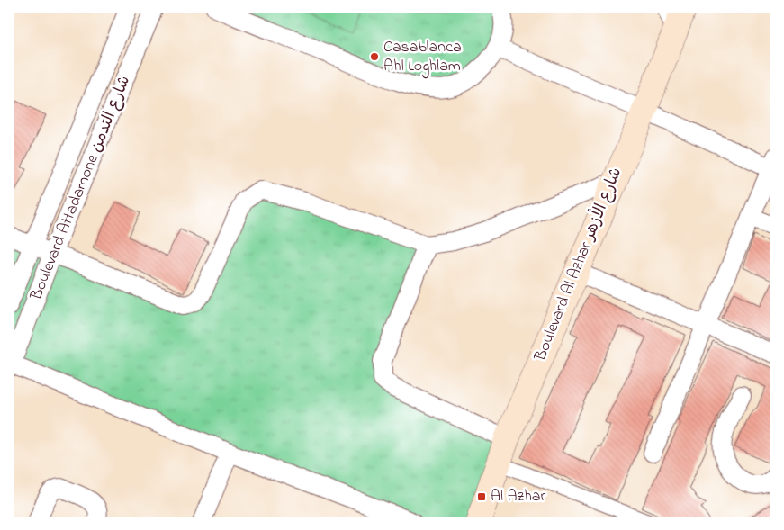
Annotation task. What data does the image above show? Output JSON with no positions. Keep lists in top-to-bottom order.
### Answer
{
  "streets": {
    "main road": ["Boulevard Al Azhar شارع الأزهر"],
    "street": ["Boulevard Attadamone شارع التدمن"]
  },
  "places": {
    "other": ["Casablanca Ahl Loghlam"],
    "transit": ["Al Azhar"]
  }
}
